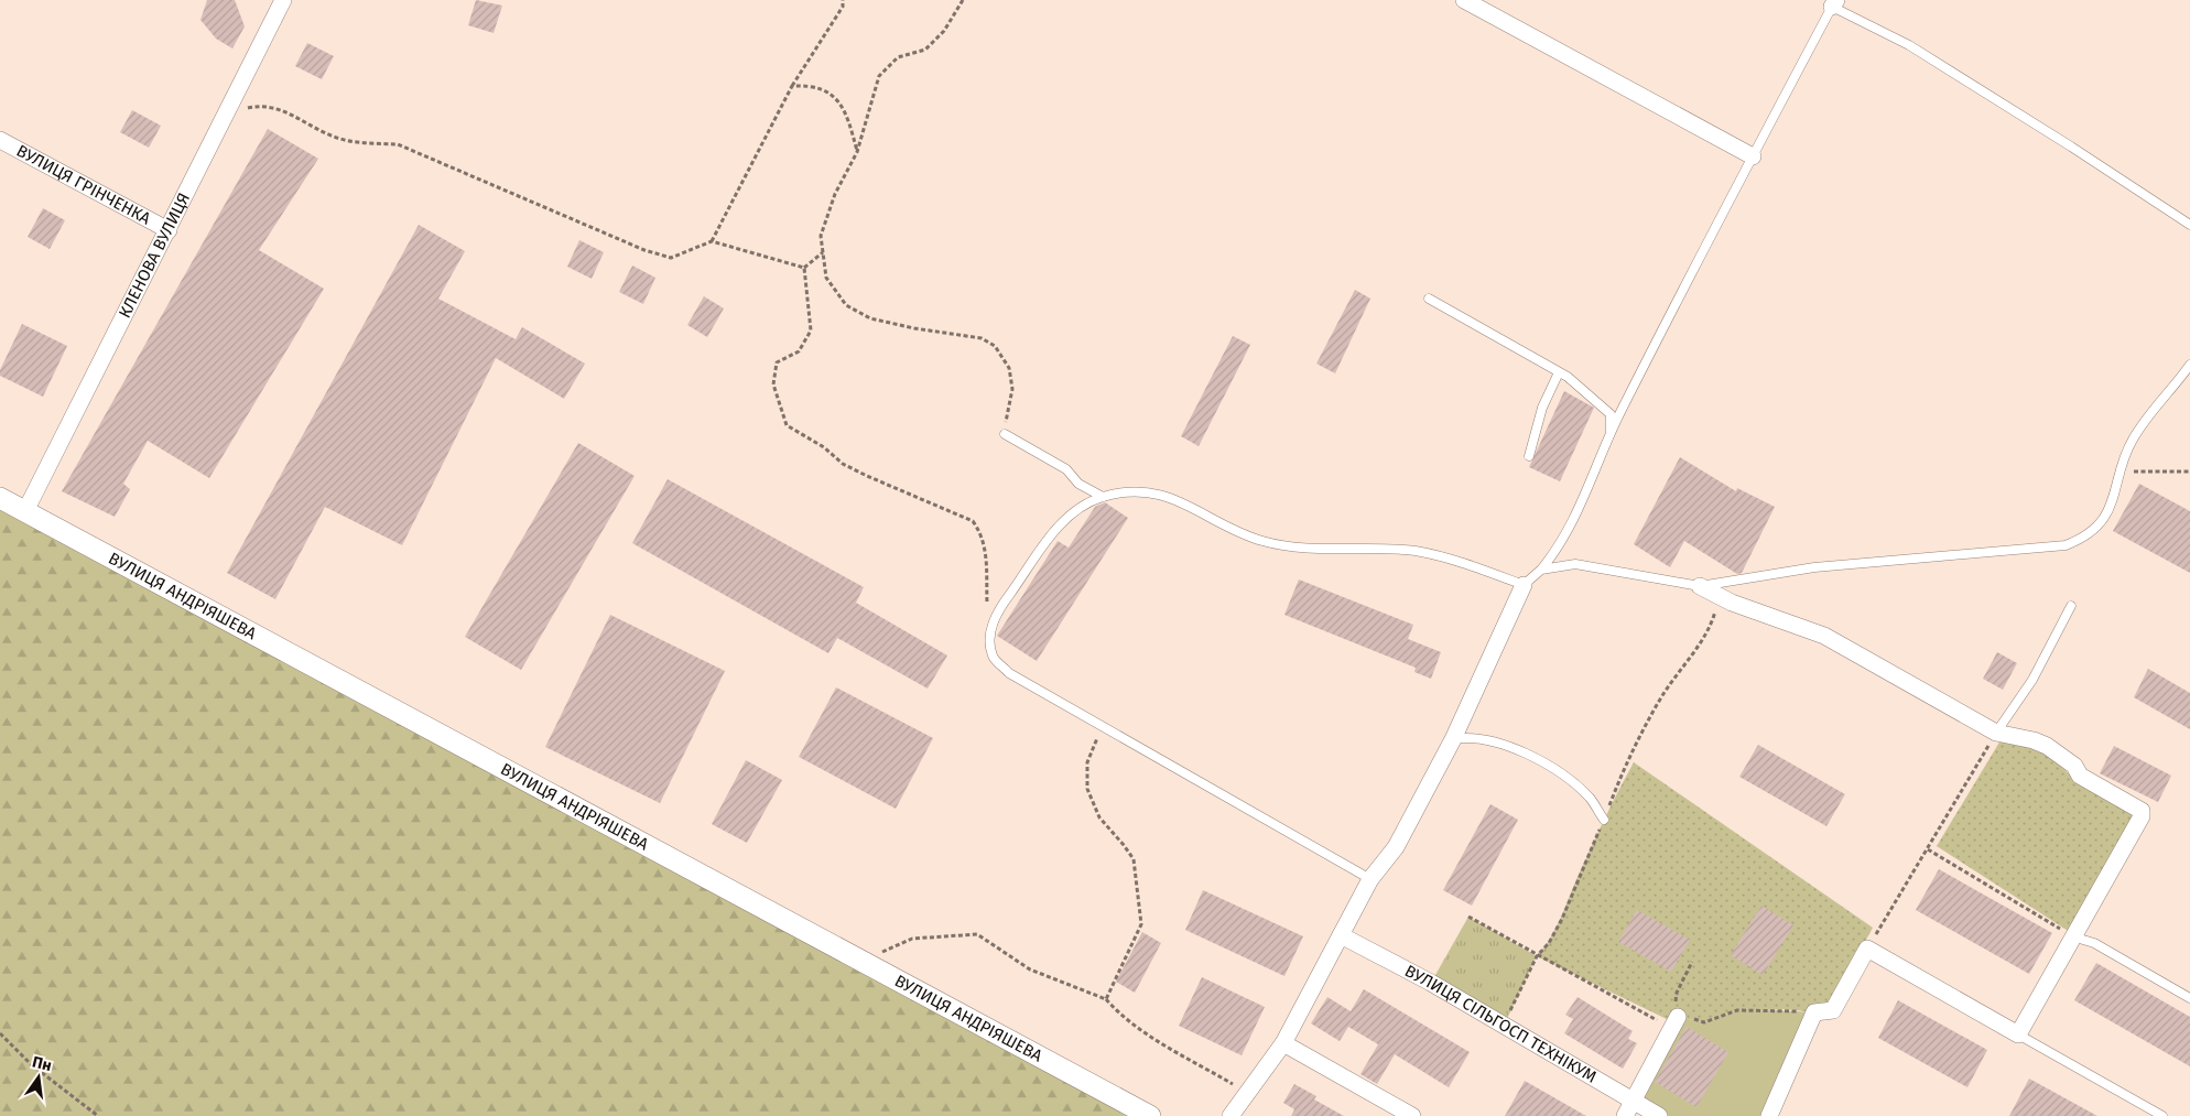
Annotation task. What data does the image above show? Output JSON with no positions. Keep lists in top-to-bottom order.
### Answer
{
  "streets": {
    "street": [
      "ВУЛИЦЯ ГРІНЧЕНКА",
      "КЛЕНОВА ВУЛИЦЯ",
      "ВУЛИЦЯ АНДРІЯШЕВА",
      "ВУЛИЦЯ СІЛЬГОСП ТЕХНІКУМ"
    ]
  },
  "crossings": [
    ["ВУЛИЦЯ ГРІНЧЕНКА", "КЛЕНОВА ВУЛИЦЯ"],
    ["КЛЕНОВА ВУЛИЦЯ", "ВУЛИЦЯ АНДРІЯШЕВА"]
  ],
  "north": "top"
}
